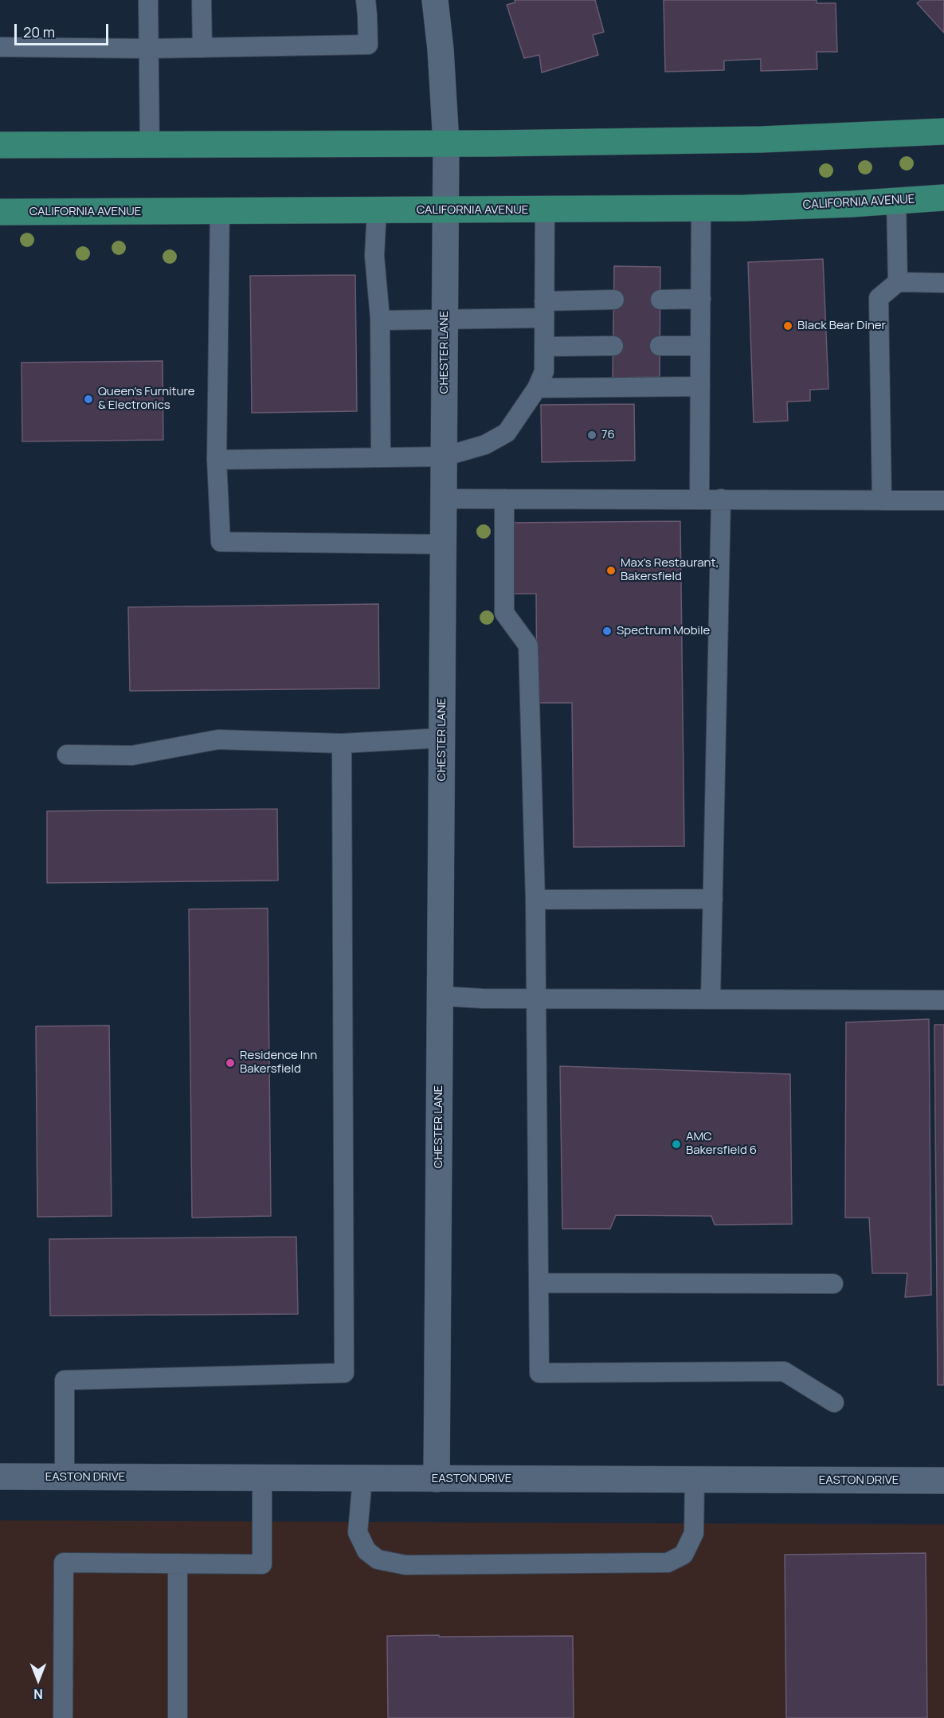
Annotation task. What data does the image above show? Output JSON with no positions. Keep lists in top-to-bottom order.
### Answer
{
  "streets": {
    "main road": ["CALIFORNIA AVENUE"],
    "street": ["CHESTER LANE", "EASTON DRIVE"]
  },
  "crossings": [
    ["CALIFORNIA AVENUE", "CHESTER LANE"],
    ["CHESTER LANE", "EASTON DRIVE"]
  ],
  "places": [
    "Black Bear Diner",
    "Queen's Furniture & Electronics",
    "76",
    "Max's Restaurant, Bakersfield",
    "Spectrum Mobile",
    "Residence Inn Bakersfield",
    "AMC Bakersfield 6"
  ],
  "scale_bar": "20 m",
  "north": "bottom"
}
